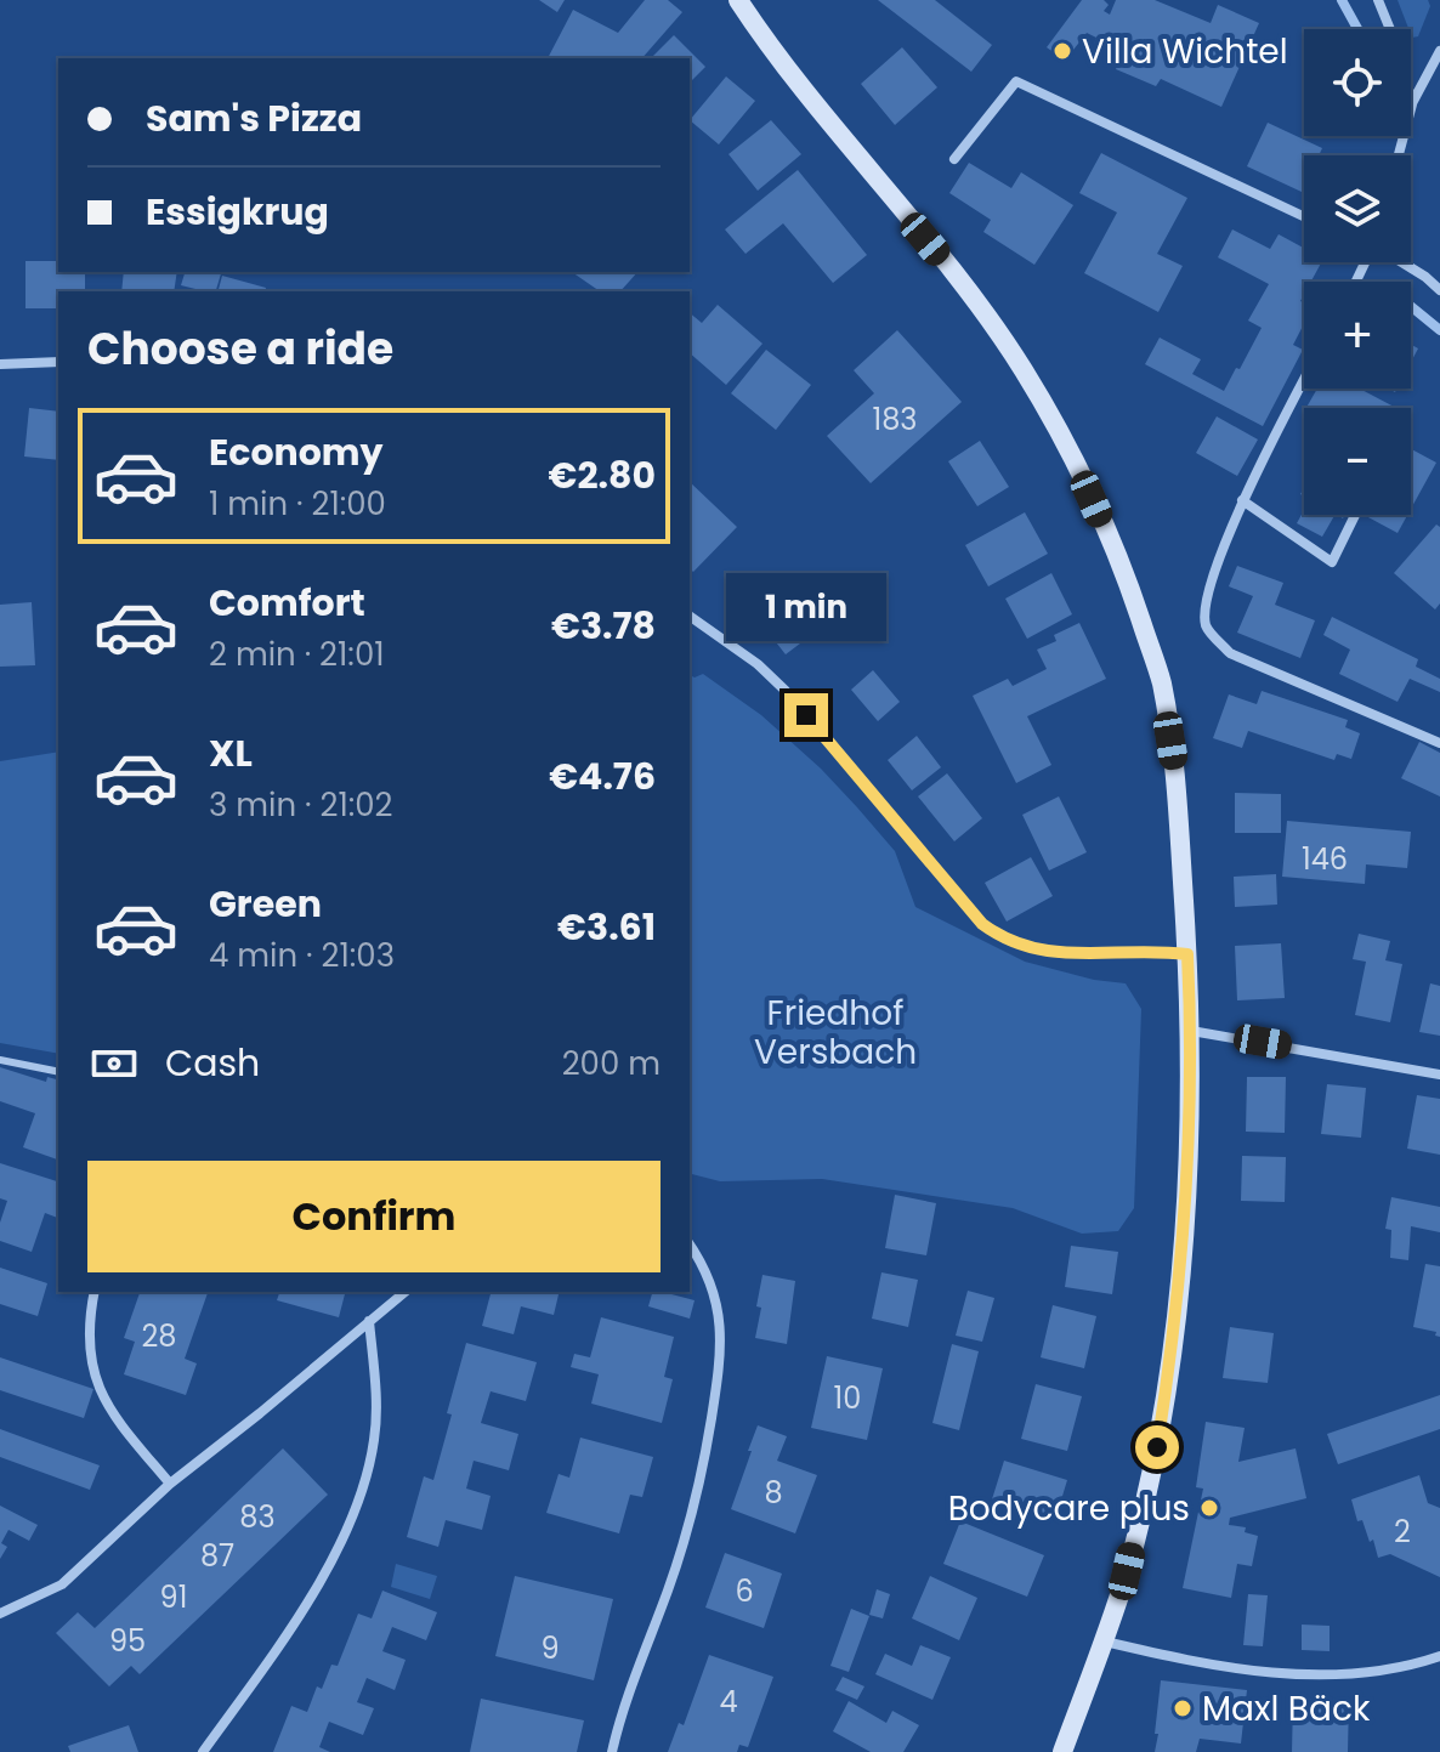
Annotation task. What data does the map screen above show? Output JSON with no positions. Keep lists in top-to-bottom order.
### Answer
{
  "parks": ["Friedhof Versbach"],
  "places": ["Villa Wichtel", "Bodycare plus", "Maxl Bäck"],
  "house_numbers": [
    "183",
    "146",
    "28",
    "10",
    "8",
    "83",
    "2",
    "87",
    "6",
    "91",
    "95",
    "9",
    "4"
  ],
  "page": {
    "map_buttons": ["+", "−"],
    "banner": ["Sam's Pizza", "Essigkrug"],
    "heading": "Choose a ride",
    "list": [
      {
        "name": "Economy",
        "note": "1 min · 21:00",
        "value": "€2.80"
      },
      {
        "name": "Comfort",
        "note": "2 min · 21:01",
        "value": "€3.78"
      },
      {
        "name": "XL",
        "note": "3 min · 21:02",
        "value": "€4.76"
      },
      {
        "name": "Green",
        "note": "4 min · 21:03",
        "value": "€3.61"
      }
    ],
    "bubble": "1 min",
    "pay": ["Cash", "200 m"],
    "buttons": "Confirm"
  }
}
